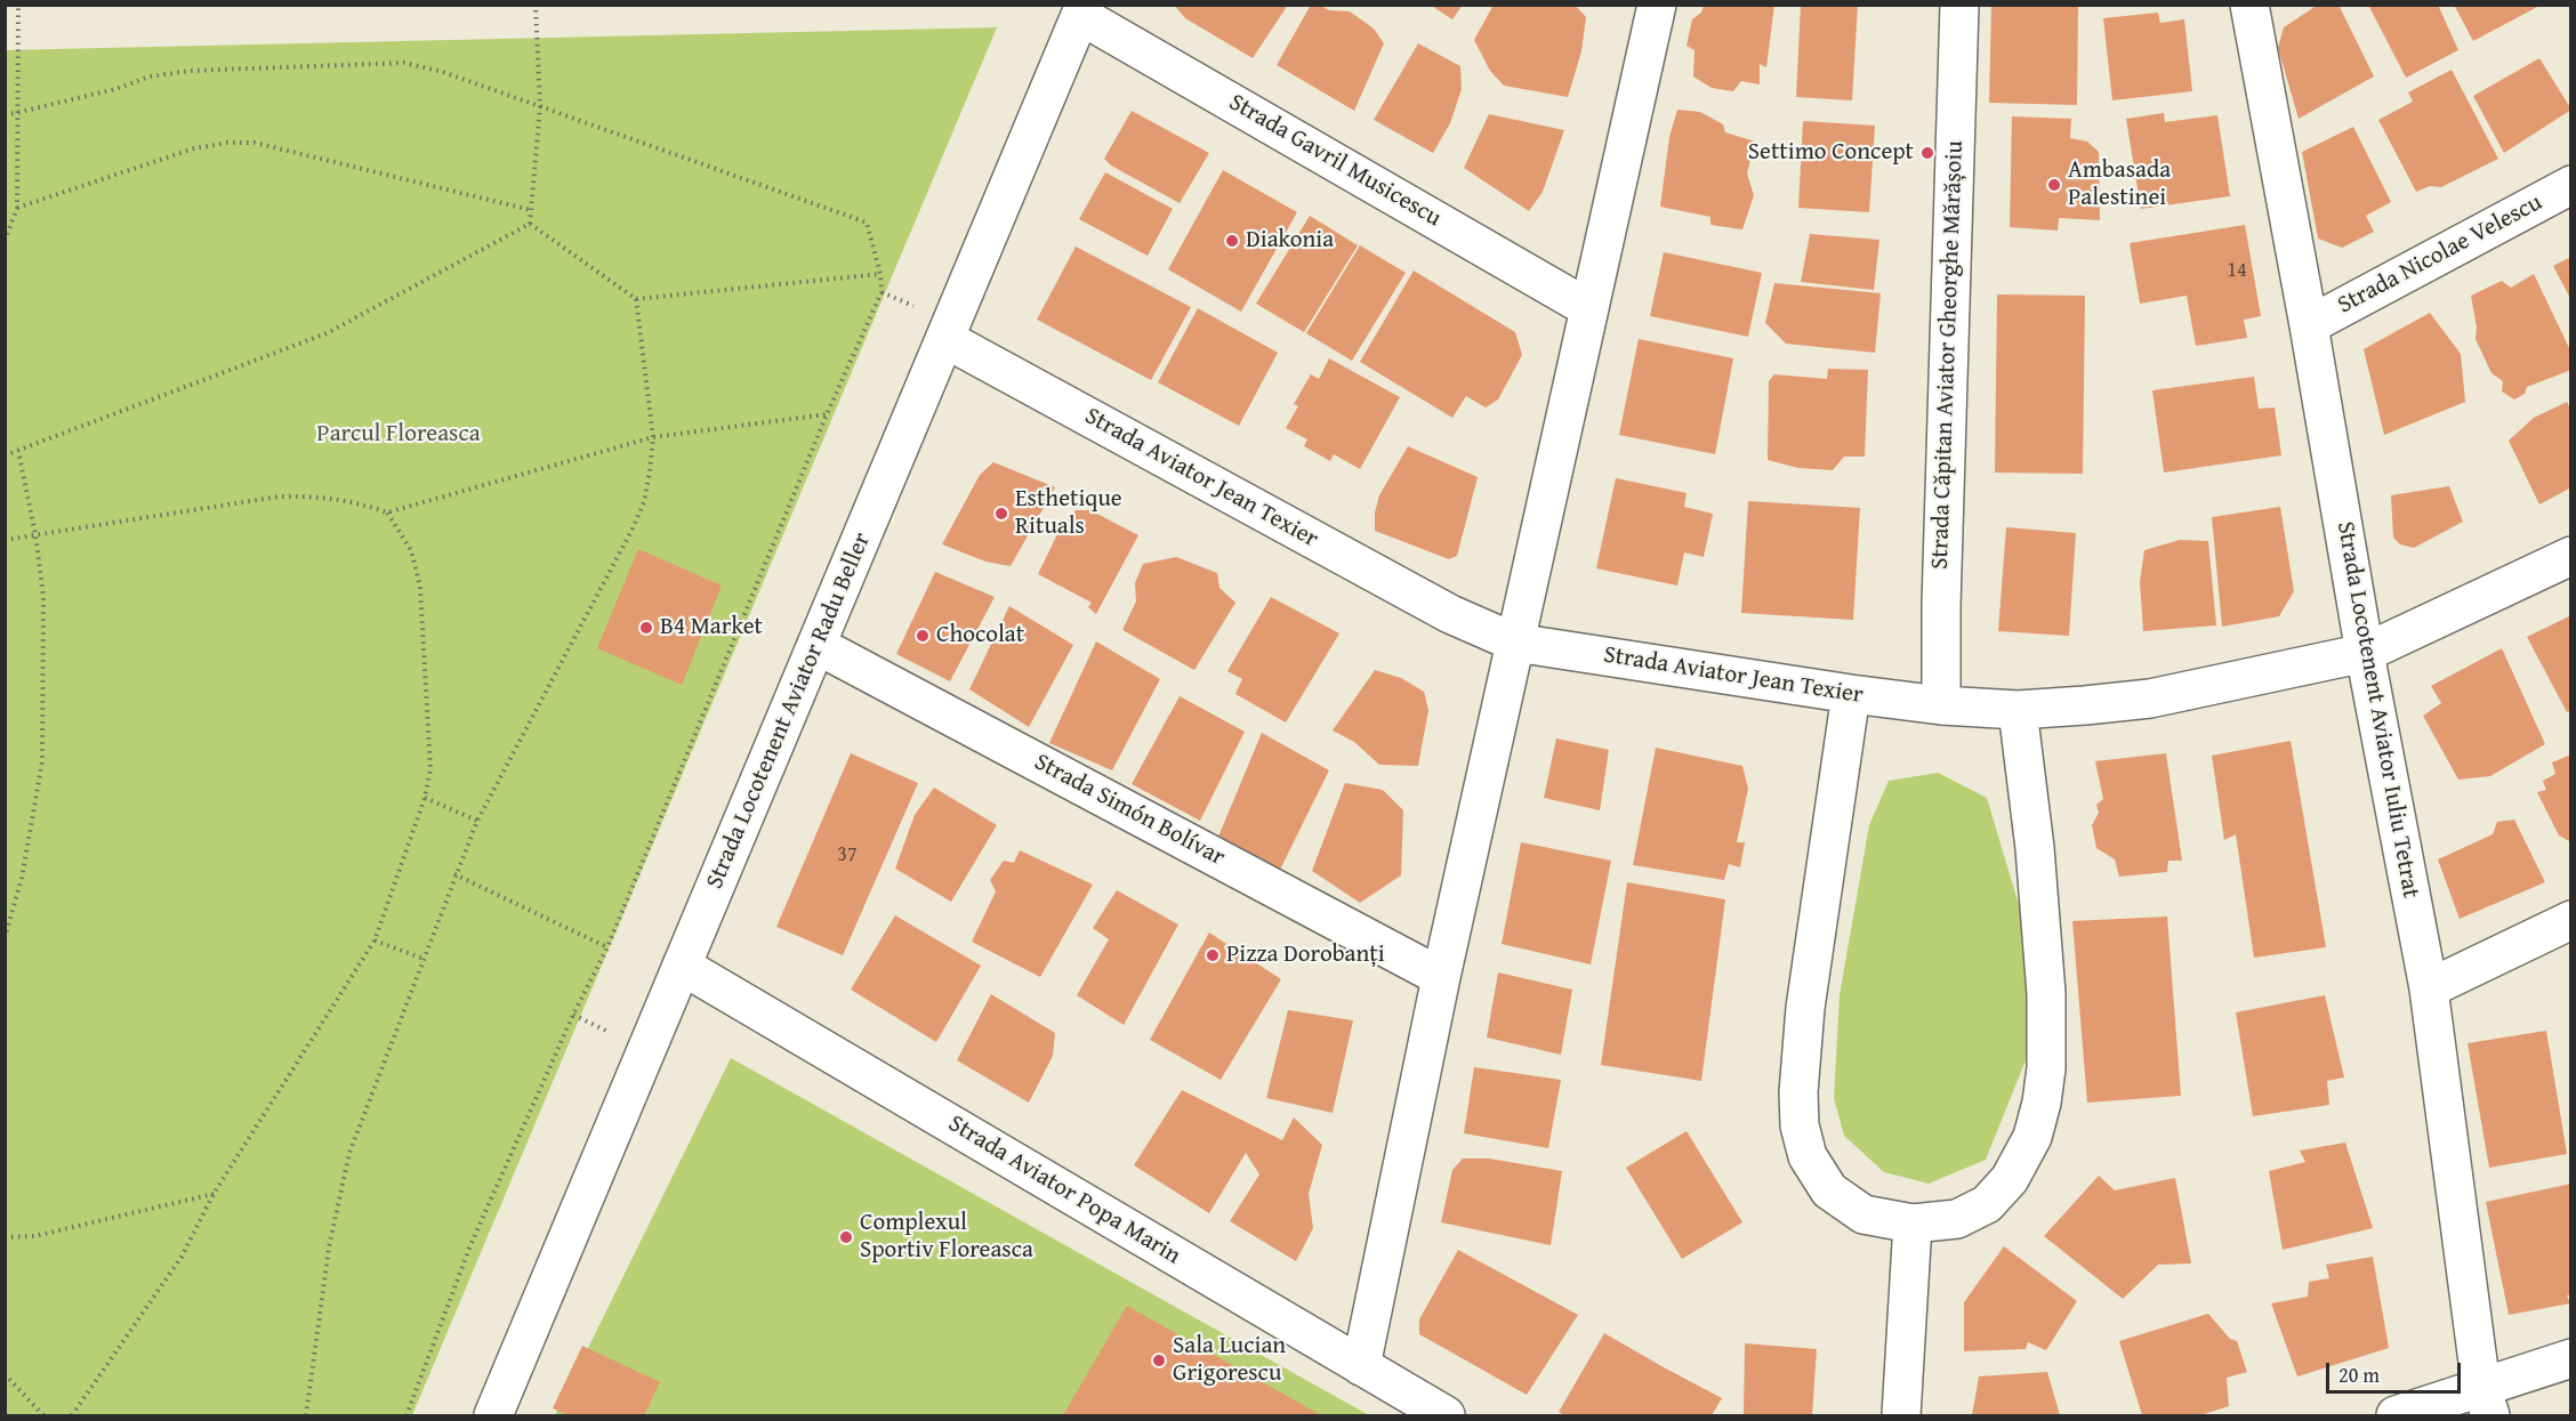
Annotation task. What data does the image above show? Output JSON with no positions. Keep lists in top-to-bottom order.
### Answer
{
  "streets": {
    "street": [
      "Strada Gavril Musicescu",
      "Strada Nicolae Velescu",
      "Strada Căpitan Aviator Gheorghe Mărășoiu",
      "Strada Aviator Jean Texier",
      "Strada Locotenent Aviator Iuliu Tetrat",
      "Strada Locotenent Aviator Radu Beller",
      "Strada Simón Bolívar",
      "Strada Aviator Popa Marin"
    ]
  },
  "crossings": [
    ["Strada Gavril Musicescu", "Strada Locotenent Aviator Radu Beller"],
    ["Strada Nicolae Velescu", "Strada Locotenent Aviator Iuliu Tetrat"],
    ["Strada Căpitan Aviator Gheorghe Mărășoiu", "Strada Aviator Jean Texier"],
    ["Strada Aviator Jean Texier", "Strada Locotenent Aviator Iuliu Tetrat"],
    ["Strada Aviator Jean Texier", "Strada Locotenent Aviator Radu Beller"],
    ["Strada Locotenent Aviator Radu Beller", "Strada Simón Bolívar"],
    ["Strada Locotenent Aviator Radu Beller", "Strada Aviator Popa Marin"]
  ],
  "parks": ["Parcul Floreasca"],
  "places": [
    "Settimo Concept",
    "Ambasada Palestinei",
    "Diakonia",
    "Esthetique Rituals",
    "B4 Market",
    "Chocolat",
    "Pizza Dorobanți",
    "Complexul Sportiv Floreasca",
    "Sala Lucian Grigorescu"
  ],
  "house_numbers": ["14", "37"],
  "scale_bar": "20 m"
}
